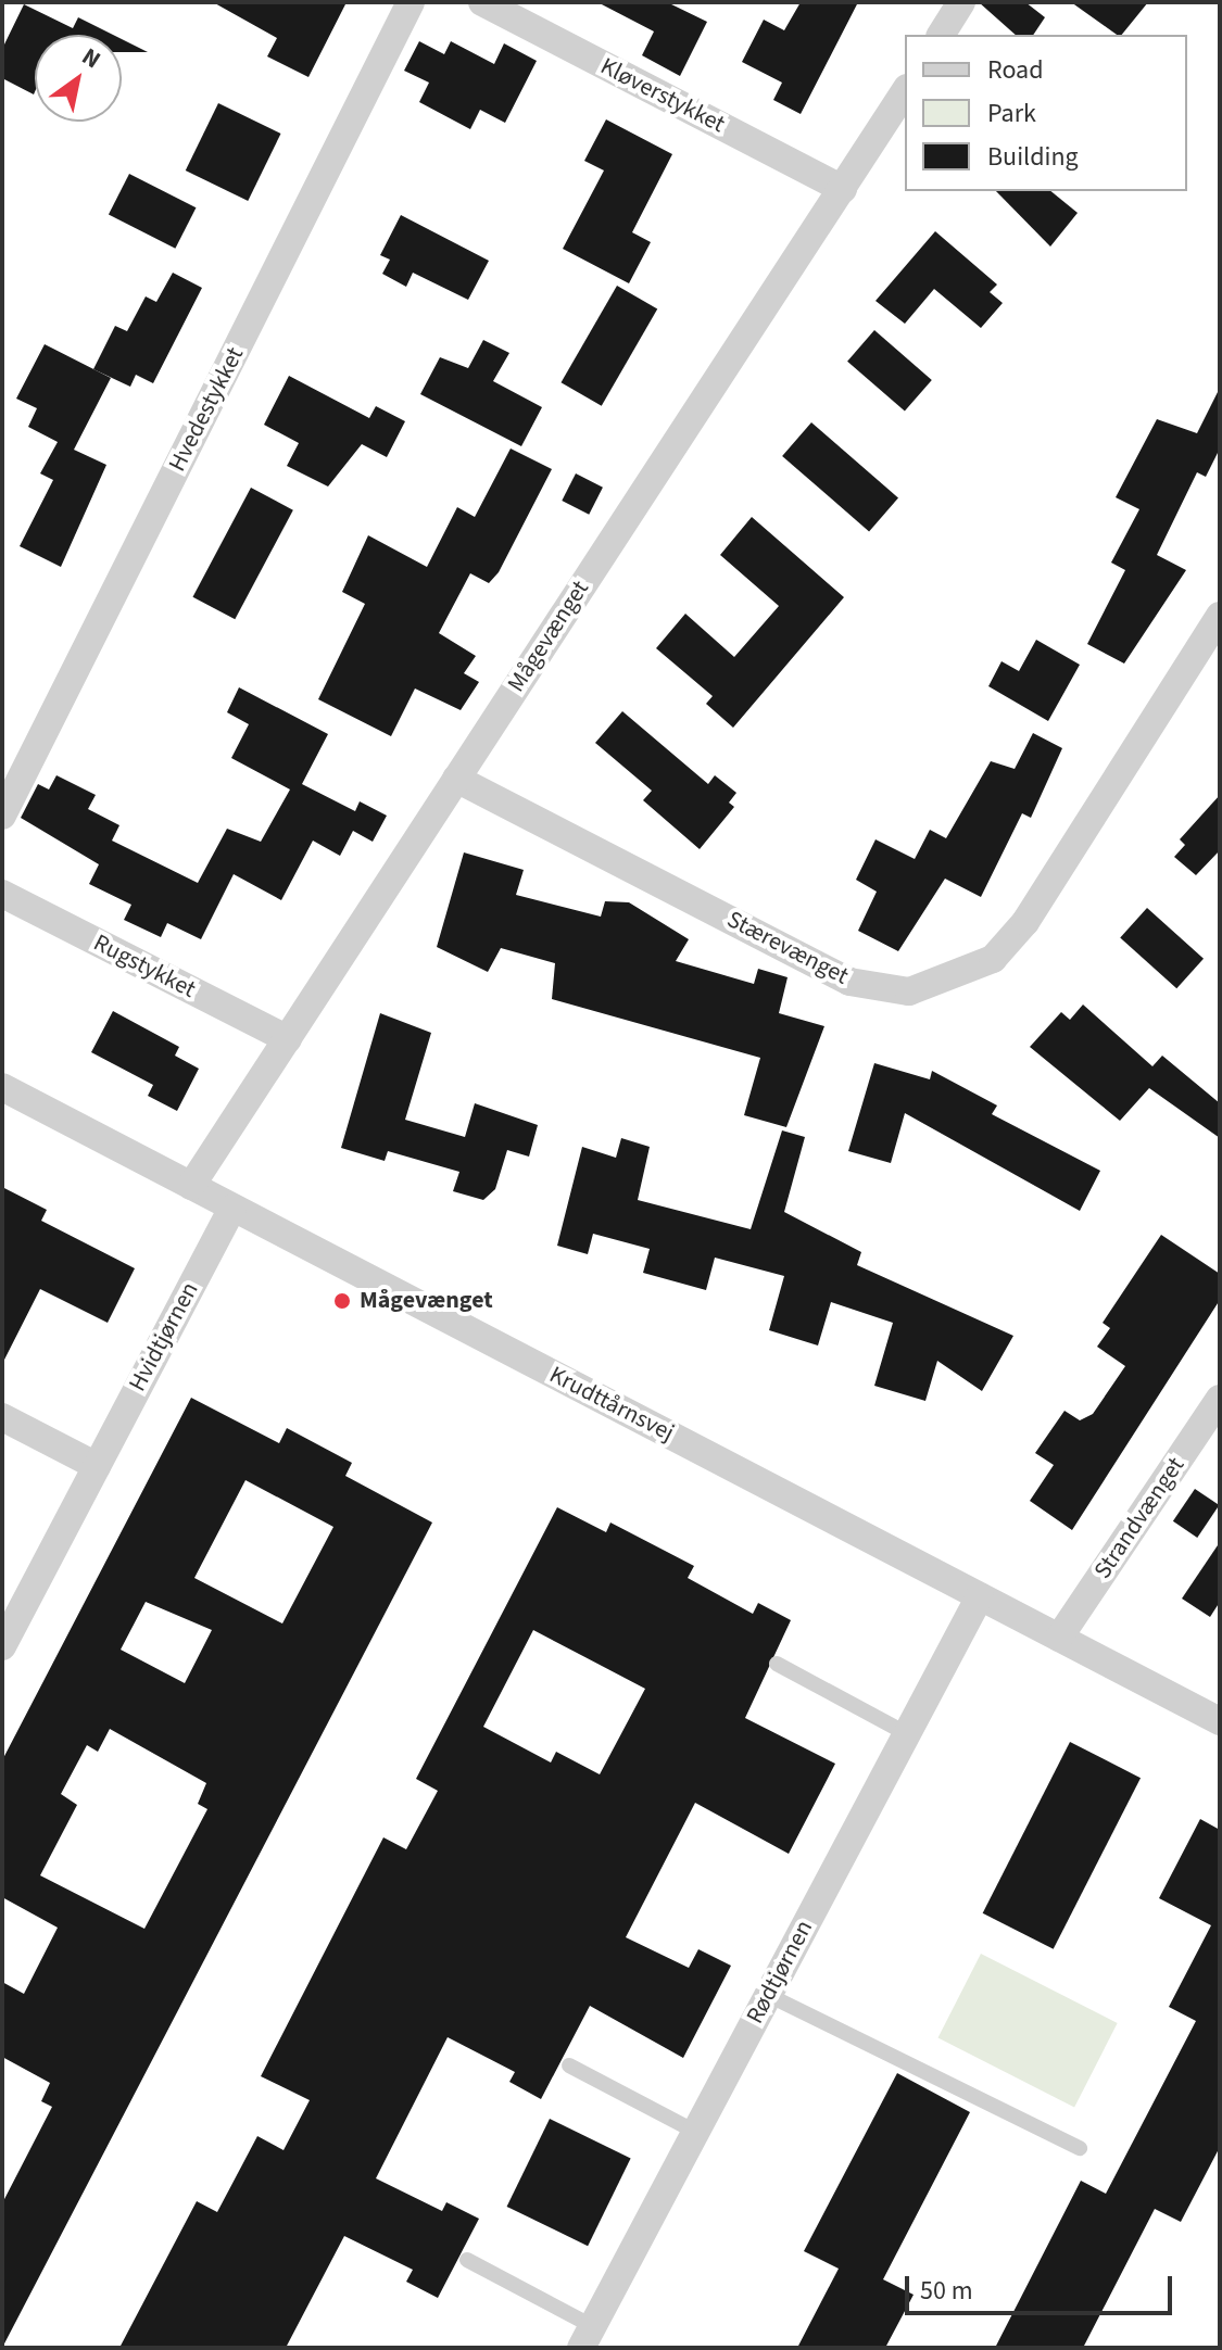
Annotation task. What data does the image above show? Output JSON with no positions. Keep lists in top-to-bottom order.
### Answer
{
  "streets": {
    "street": [
      "Kløverstykket",
      "Hvedestykket",
      "Mågevænget",
      "Stærevænget",
      "Rugstykket",
      "Hvidtjørnen",
      "Krudttårnsvej",
      "Strandvænget",
      "Rødtjørnen"
    ]
  },
  "crossings": [
    ["Kløverstykket", "Mågevænget"],
    ["Mågevænget", "Stærevænget"],
    ["Mågevænget", "Rugstykket"],
    ["Mågevænget", "Krudttårnsvej"],
    ["Hvidtjørnen", "Krudttårnsvej"],
    ["Krudttårnsvej", "Strandvænget"],
    ["Krudttårnsvej", "Rødtjørnen"]
  ],
  "places": ["Mågevænget"],
  "legend": ["Road", "Park", "Building"],
  "scale_bar": "50 m",
  "north": "top right"
}
